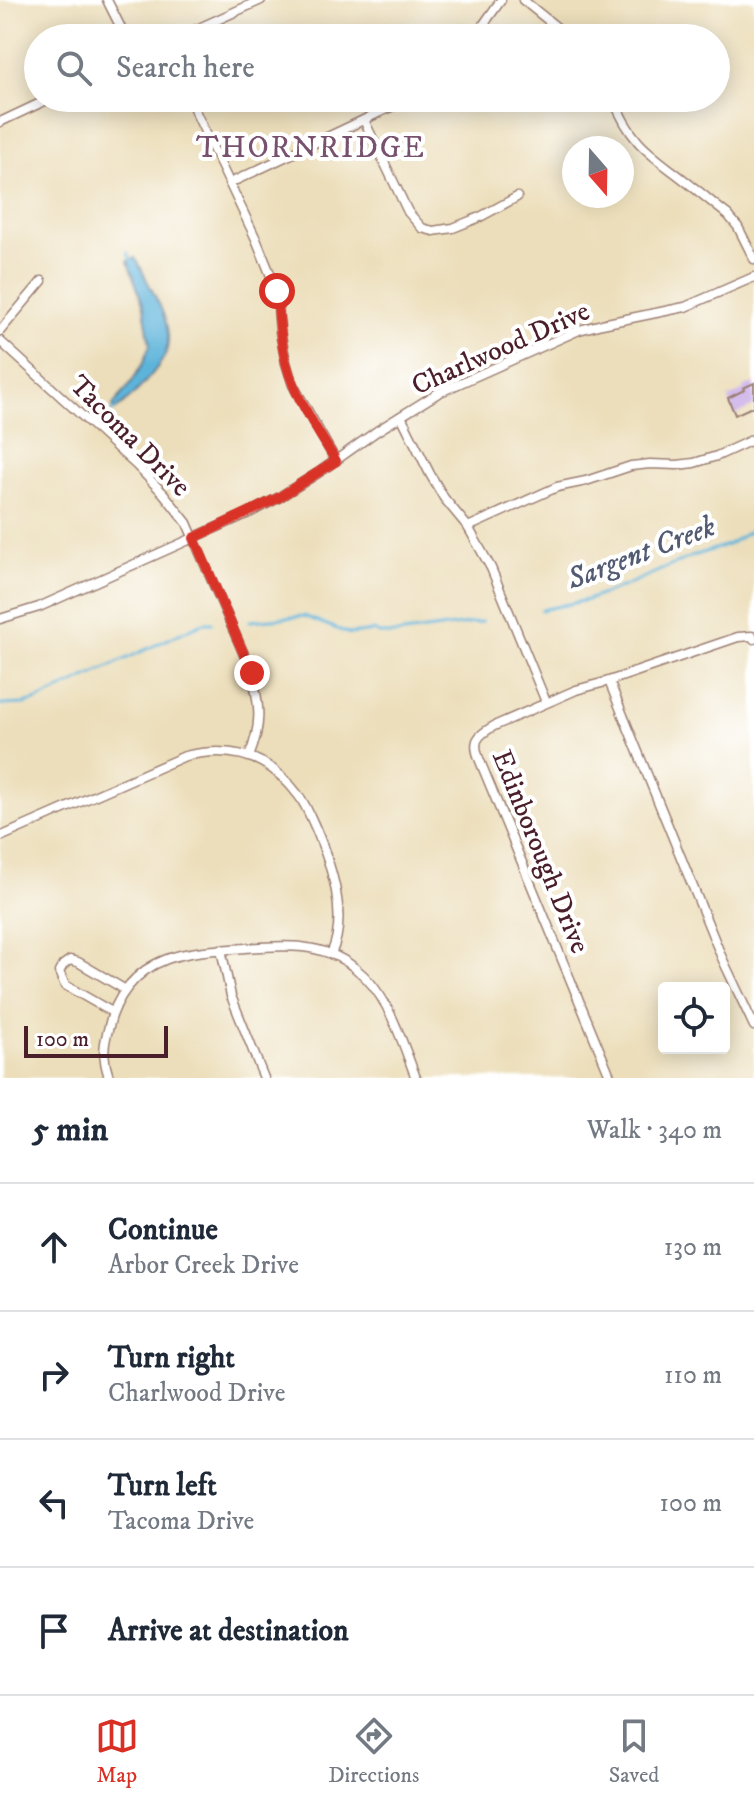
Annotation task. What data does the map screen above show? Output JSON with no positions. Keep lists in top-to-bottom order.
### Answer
{
  "streets": {
    "street": ["Charlwood Drive", "Tacoma Drive", "Edinborough Drive"]
  },
  "districts": ["THORNRIDGE"],
  "water": ["Sargent Creek"],
  "scale_bar": "100 m",
  "north": "bottom",
  "page": {
    "search": "Search here",
    "scale": "100 m",
    "heading": ["5 min", "Walk · 340 m"],
    "list": [
      ["Continue", "Arbor Creek Drive", "130 m"],
      ["Turn right", "Charlwood Drive", "110 m"],
      ["Turn left", "Tacoma Drive", "100 m"],
      "Arrive at destination"
    ],
    "nav": ["Map", "Directions", "Saved"]
  }
}
